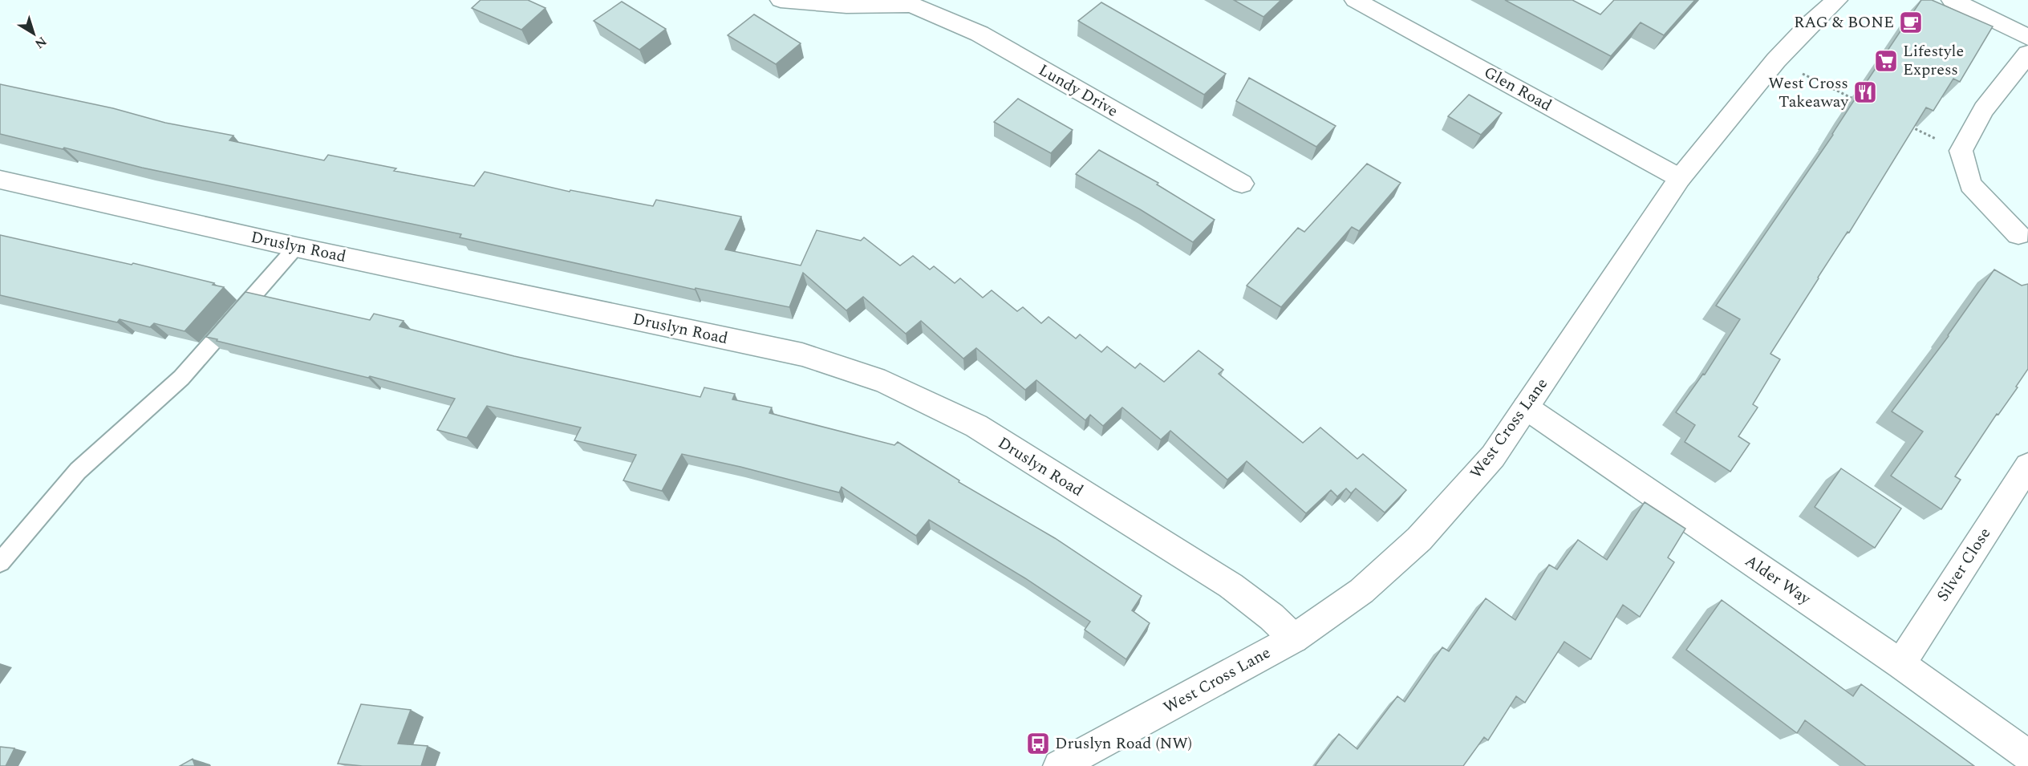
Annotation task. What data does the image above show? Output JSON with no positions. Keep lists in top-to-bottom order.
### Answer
{
  "streets": {
    "street": [
      "Glen Road",
      "Lundy Drive",
      "Druslyn Road",
      "West Cross Lane",
      "Silver Close",
      "Alder Way"
    ]
  },
  "crossings": [
    ["Glen Road", "West Cross Lane"],
    ["Druslyn Road", "West Cross Lane"],
    ["West Cross Lane", "Alder Way"],
    ["Silver Close", "Alder Way"]
  ],
  "places": {
    "cafe": ["RAG & BONE"],
    "supermarket": ["Lifestyle Express"],
    "restaurant": ["West Cross Takeaway"],
    "bus stop": ["Druslyn Road (NW)"]
  },
  "north": "bottom right"
}
